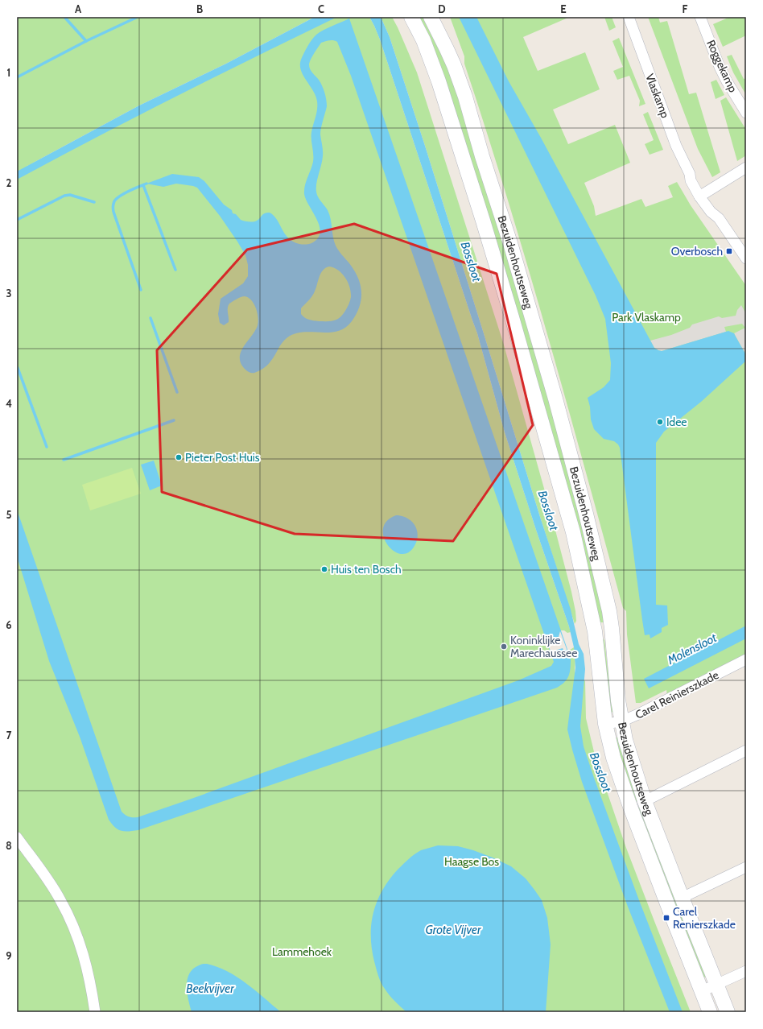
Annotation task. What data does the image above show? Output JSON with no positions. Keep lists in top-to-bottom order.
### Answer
{
  "streets": {
    "main road": ["Bezuidenhoutseweg"],
    "street": ["Roggekamp", "Vlaskamp", "Carel Reinierszkade"]
  },
  "crossings": [
    ["Bezuidenhoutseweg", "Carel Reinierszkade"]
  ],
  "water": [
    "Bossloot",
    "Molensloot",
    "Grote Vijver",
    "Beekvijver"
  ],
  "parks": ["Park Vlaskamp", "Haagse Bos", "Lammehoek"],
  "places": {
    "transit": ["Overbosch", "Carel Renierszkade"],
    "other": [
      "Idee",
      "Pieter Post Huis",
      "Huis ten Bosch",
      "Koninklijke Marechaussee"
    ]
  },
  "grid": {
    "columns": [
      "A",
      "B",
      "C",
      "D",
      "E",
      "F"
    ],
    "rows": [
      "1",
      "2",
      "3",
      "4",
      "5",
      "6",
      "7",
      "8",
      "9"
    ]
  }
}
